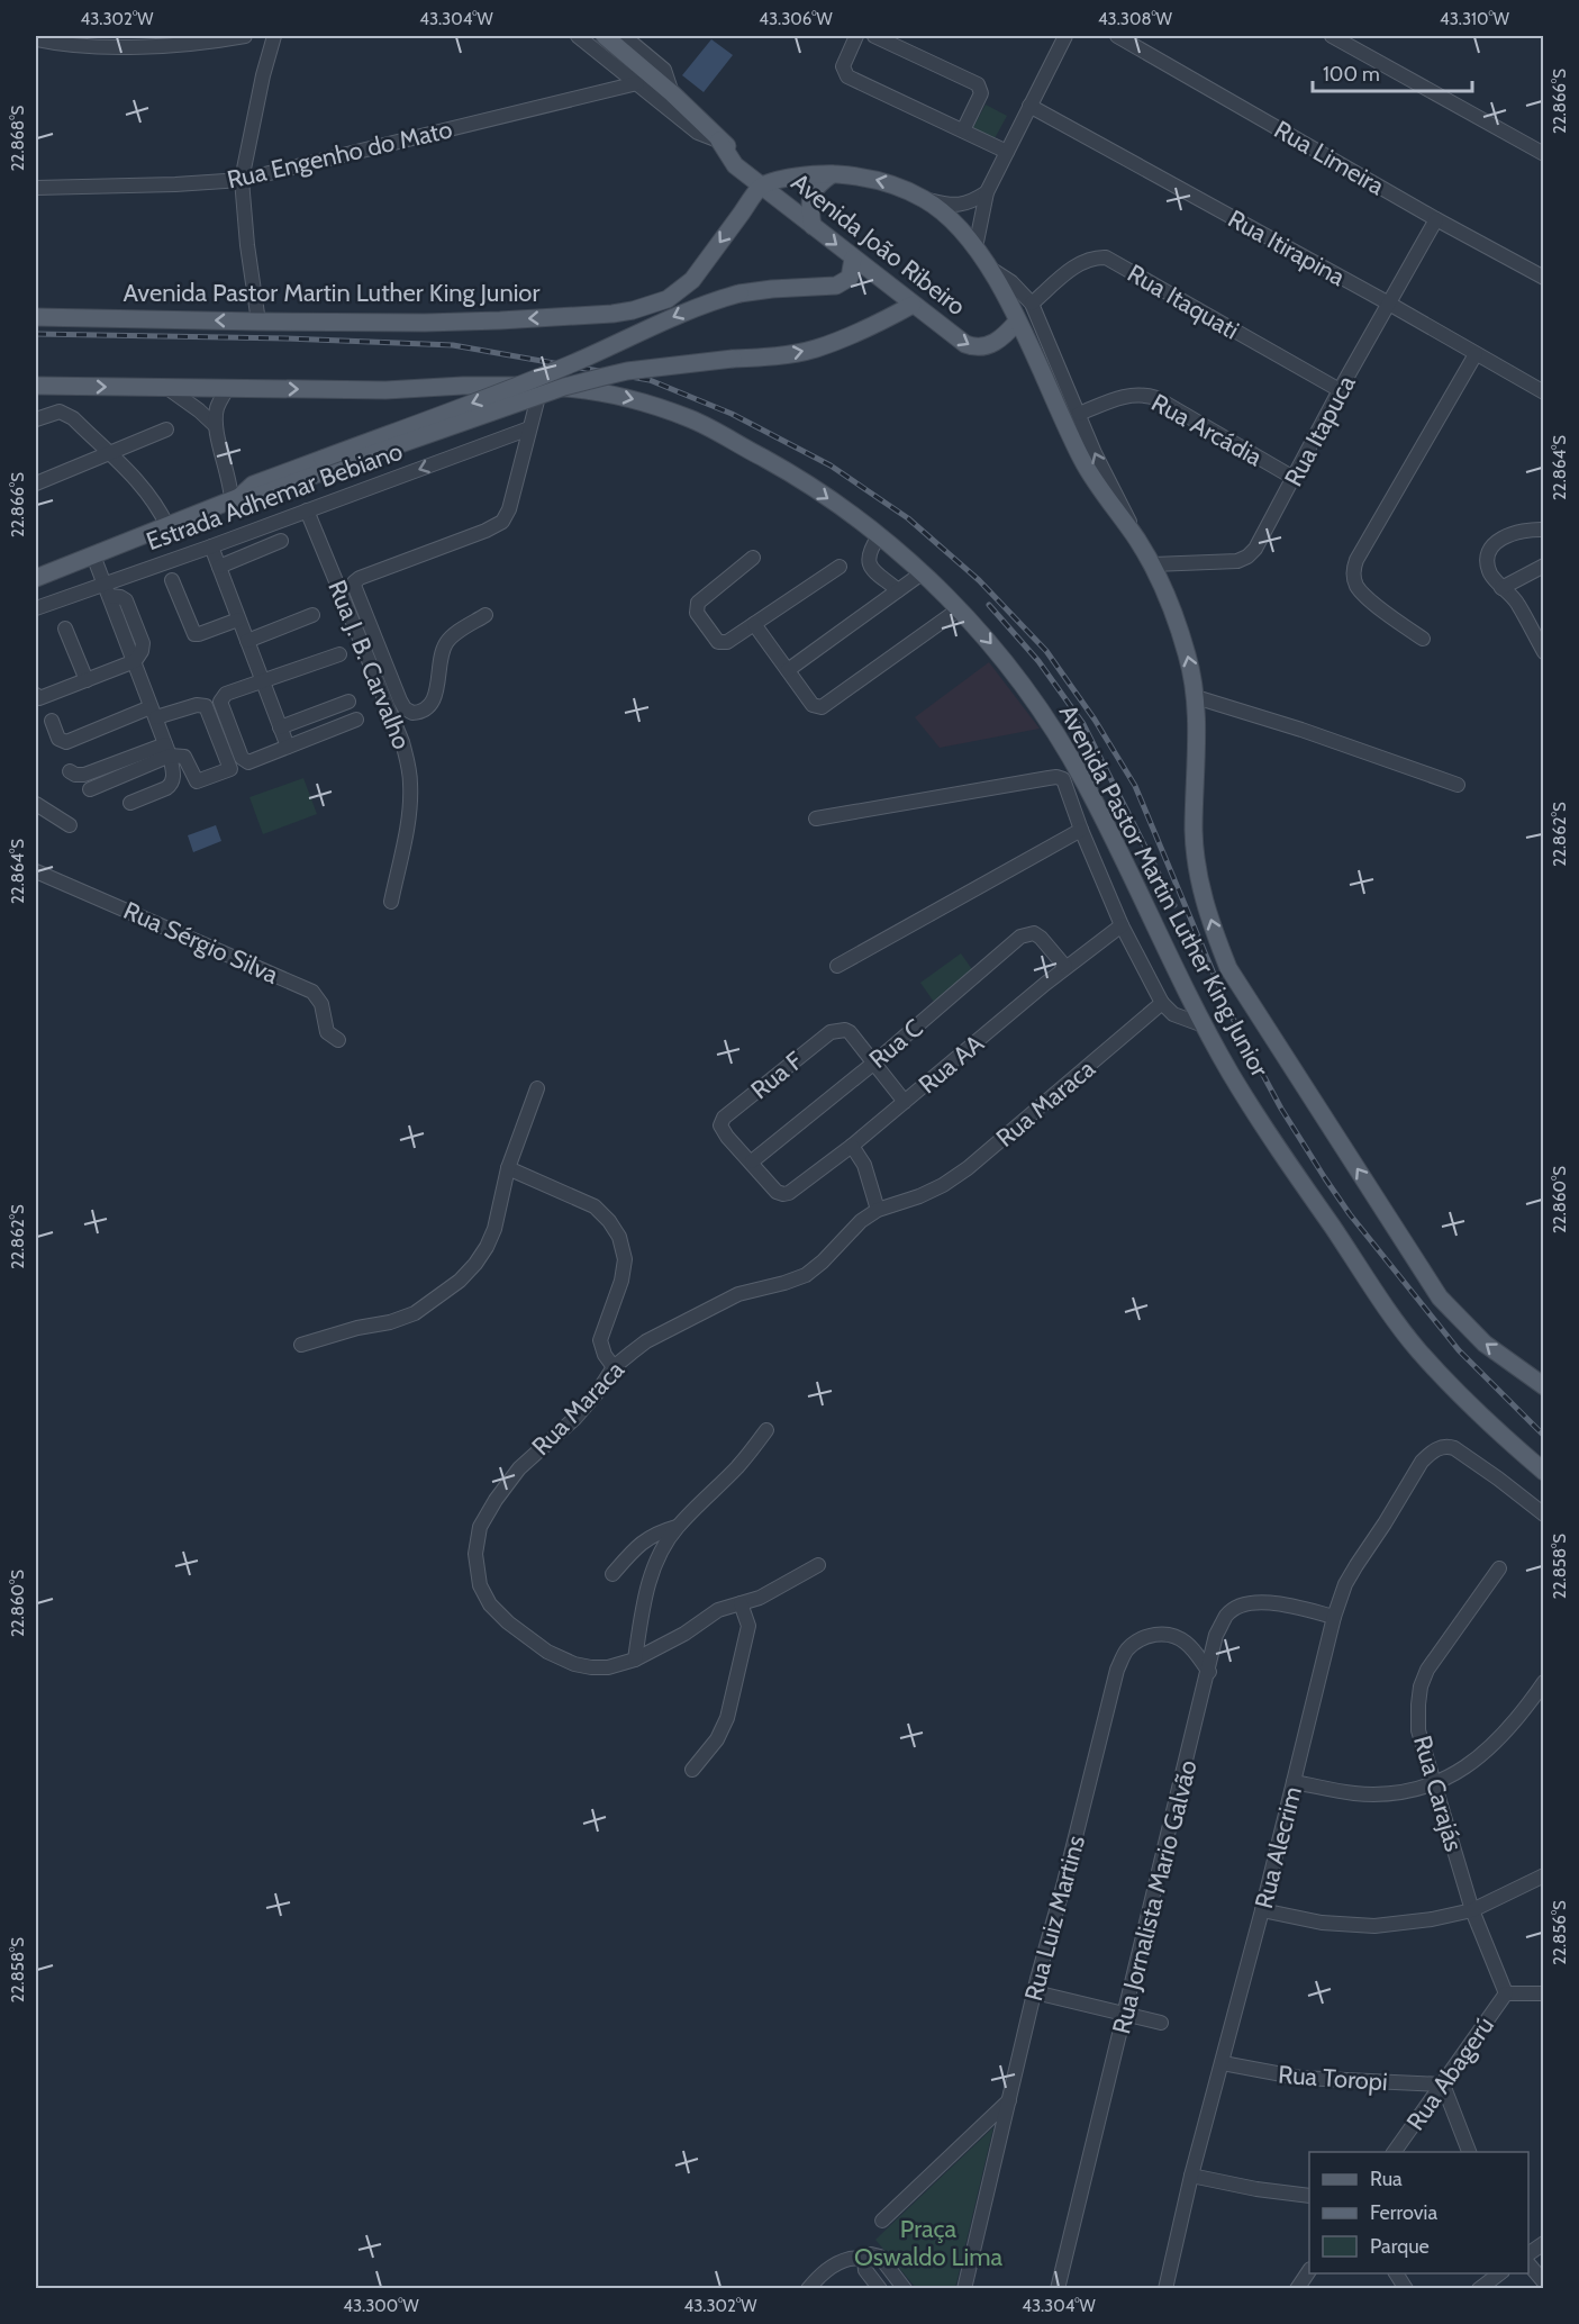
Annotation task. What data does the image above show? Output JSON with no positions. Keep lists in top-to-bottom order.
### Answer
{
  "streets": {
    "main road": ["Avenida João Ribeiro", "Avenida Pastor Martin Luther King Junior", "Estrada Adhemar Bebiano"],
    "street": [
      "Rua Engenho do Mato",
      "Rua Limeira",
      "Rua Itirapina",
      "Rua Itaquati",
      "Rua Arcádia",
      "Rua Itapuca",
      "Rua J. B. Carvalho",
      "Rua Sérgio Silva",
      "Rua C",
      "Rua AA",
      "Rua F",
      "Rua Maraca",
      "Rua Carajás",
      "Rua Alecrim",
      "Rua Jornalista Mario Galvão",
      "Rua Luiz Martins",
      "Rua Abagerú",
      "Rua Toropi"
    ]
  },
  "crossings": [
    ["Rua Engenho do Mato", "Avenida João Ribeiro"],
    ["Rua Limeira", "Rua Itapuca"],
    ["Avenida João Ribeiro", "Avenida Pastor Martin Luther King Junior"],
    ["Avenida João Ribeiro", "Estrada Adhemar Bebiano"],
    ["Rua Itirapina", "Rua Itapuca"],
    ["Avenida Pastor Martin Luther King Junior", "Rua Itapuca"],
    ["Rua Itaquati", "Rua Itapuca"],
    ["Rua Arcádia", "Rua Itapuca"],
    ["Estrada Adhemar Bebiano", "Rua J. B. Carvalho"],
    ["Rua C", "Rua AA"],
    ["Rua C", "Rua F"],
    ["Rua AA", "Rua F"],
    ["Rua Carajás", "Rua Abagerú"],
    ["Rua Alecrim", "Rua Jornalista Mario Galvão"],
    ["Rua Alecrim", "Rua Toropi"],
    ["Rua Jornalista Mario Galvão", "Rua Luiz Martins"],
    ["Rua Abagerú", "Rua Toropi"]
  ],
  "parks": ["Praça Oswaldo Lima"],
  "legend": ["Rua", "Ferrovia", "Parque"],
  "scale_bar": "100 m",
  "coordinates": [
    "43.302°W",
    "43.304°W",
    "43.306°W",
    "43.308°W",
    "43.310°W",
    "22.866°S",
    "22.868°S",
    "22.864°S",
    "22.862°S",
    "22.860°S",
    "22.858°S",
    "22.856°S",
    "43.300°W"
  ]
}
